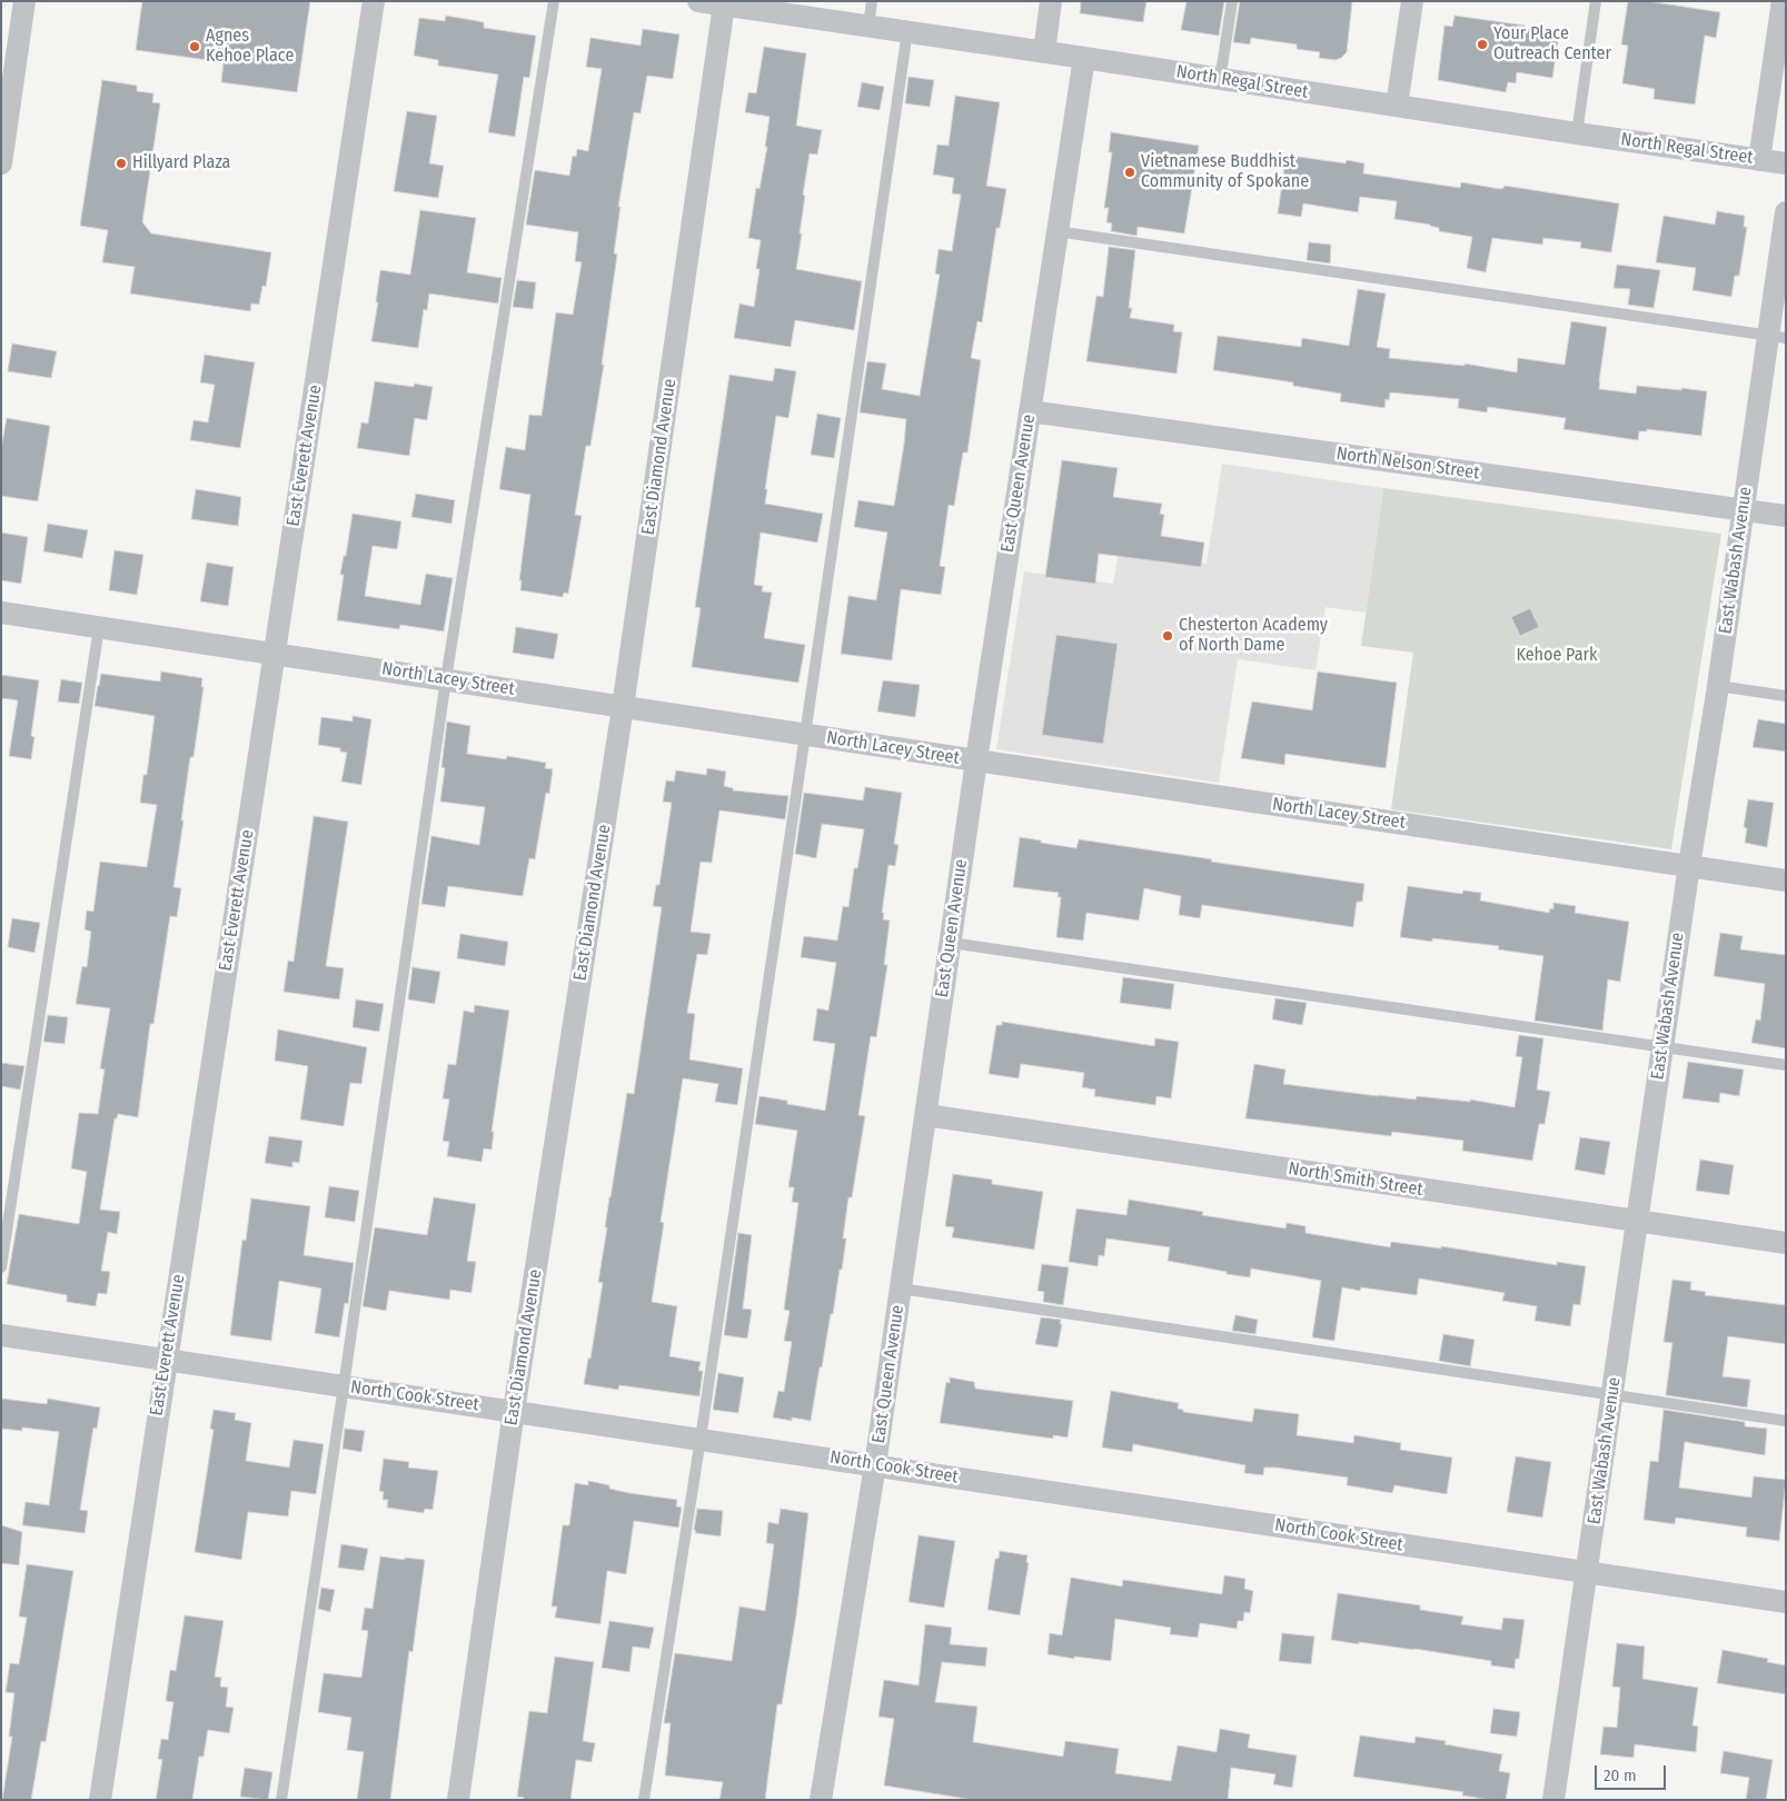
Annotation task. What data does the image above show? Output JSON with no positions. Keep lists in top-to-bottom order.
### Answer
{
  "streets": {
    "street": [
      "North Regal Street",
      "East Everett Avenue",
      "East Diamond Avenue",
      "North Nelson Street",
      "East Queen Avenue",
      "East Wabash Avenue",
      "North Lacey Street",
      "North Smith Street",
      "North Cook Street"
    ]
  },
  "crossings": [
    ["North Regal Street", "East Diamond Avenue"],
    ["North Regal Street", "East Queen Avenue"],
    ["East Everett Avenue", "North Lacey Street"],
    ["East Everett Avenue", "North Cook Street"],
    ["East Diamond Avenue", "North Lacey Street"],
    ["East Diamond Avenue", "North Cook Street"],
    ["North Nelson Street", "East Queen Avenue"],
    ["North Nelson Street", "East Wabash Avenue"],
    ["East Queen Avenue", "North Lacey Street"],
    ["East Queen Avenue", "North Smith Street"],
    ["East Queen Avenue", "North Cook Street"],
    ["East Wabash Avenue", "North Lacey Street"],
    ["East Wabash Avenue", "North Smith Street"],
    ["East Wabash Avenue", "North Cook Street"]
  ],
  "parks": ["Kehoe Park"],
  "places": [
    "Your Place Outreach Center",
    "Agnes Kehoe Place",
    "Hillyard Plaza",
    "Vietnamese Buddhist Community of Spokane",
    "Chesterton Academy of North Dame"
  ],
  "scale_bar": "20 m"
}
